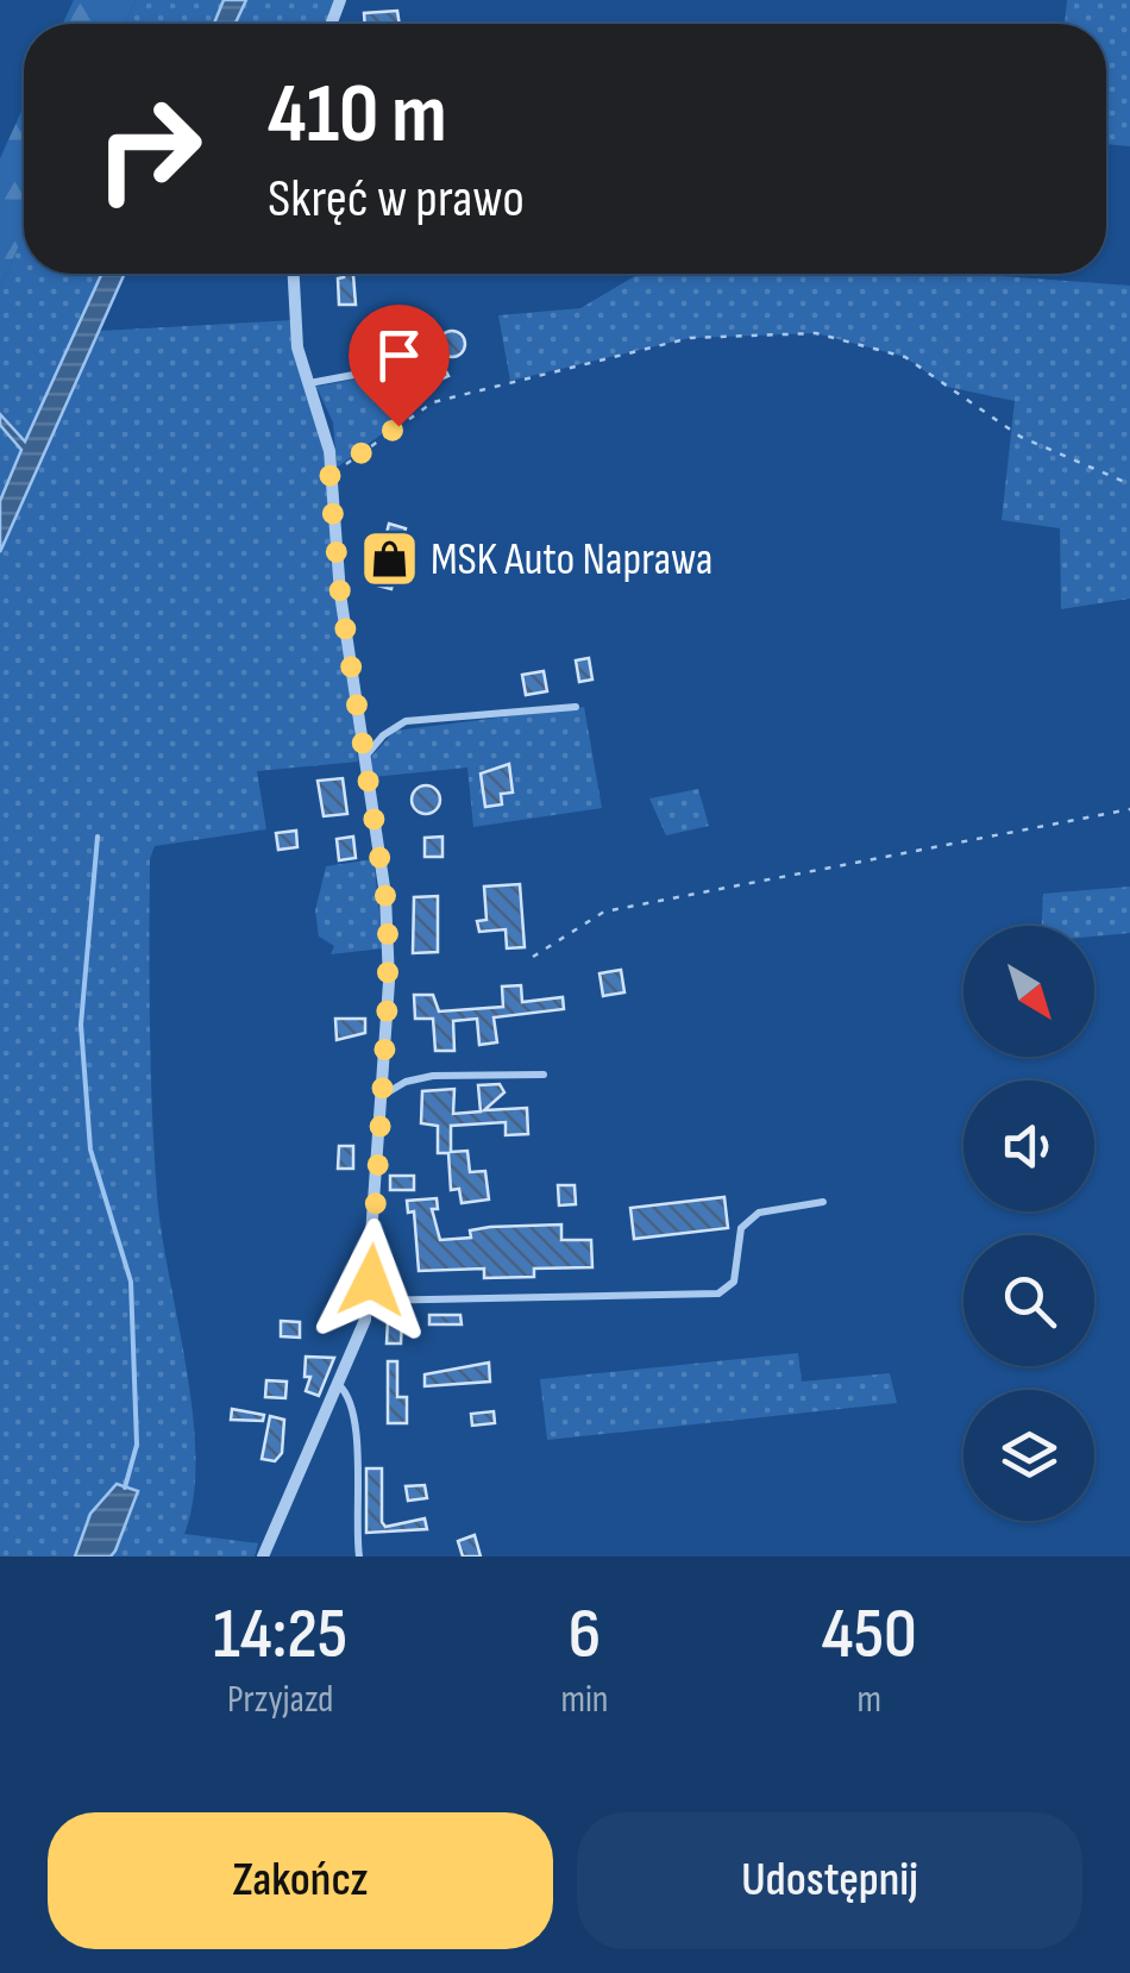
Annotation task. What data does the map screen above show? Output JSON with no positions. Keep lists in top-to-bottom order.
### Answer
{
  "places": {
    "shop": ["MSK Auto Naprawa"]
  },
  "north": "bottom right",
  "page": {
    "turn": ["410 m", "Skręć w prawo"],
    "eta": [
      "14:25",
      "Przyjazd",
      "6",
      "min",
      "450",
      "m"
    ],
    "buttons": ["Zakończ", "Udostępnij"]
  }
}
